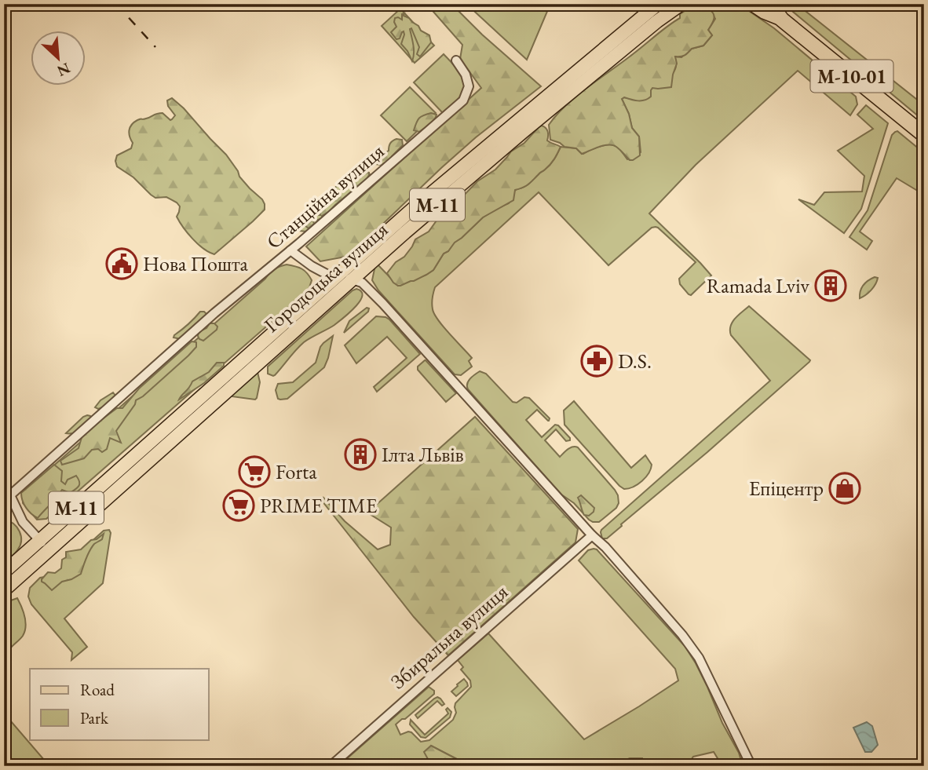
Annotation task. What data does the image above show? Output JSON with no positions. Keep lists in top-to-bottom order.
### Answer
{
  "streets": {
    "highway": ["М-10-01"],
    "main road": ["М-11", "Городоцька вулиця"],
    "street": ["Станційна вулиця", "Збиральна вулиця"]
  },
  "places": {
    "public building": ["Нова Пошта"],
    "building": ["Ramada Lviv", "Ілта Львів"],
    "pharmacy": ["D.S."],
    "supermarket": ["Forta", "PRIME TIME"],
    "shop": ["Епіцентр"]
  },
  "legend": ["Road", "Park"],
  "north": "bottom right"
}
